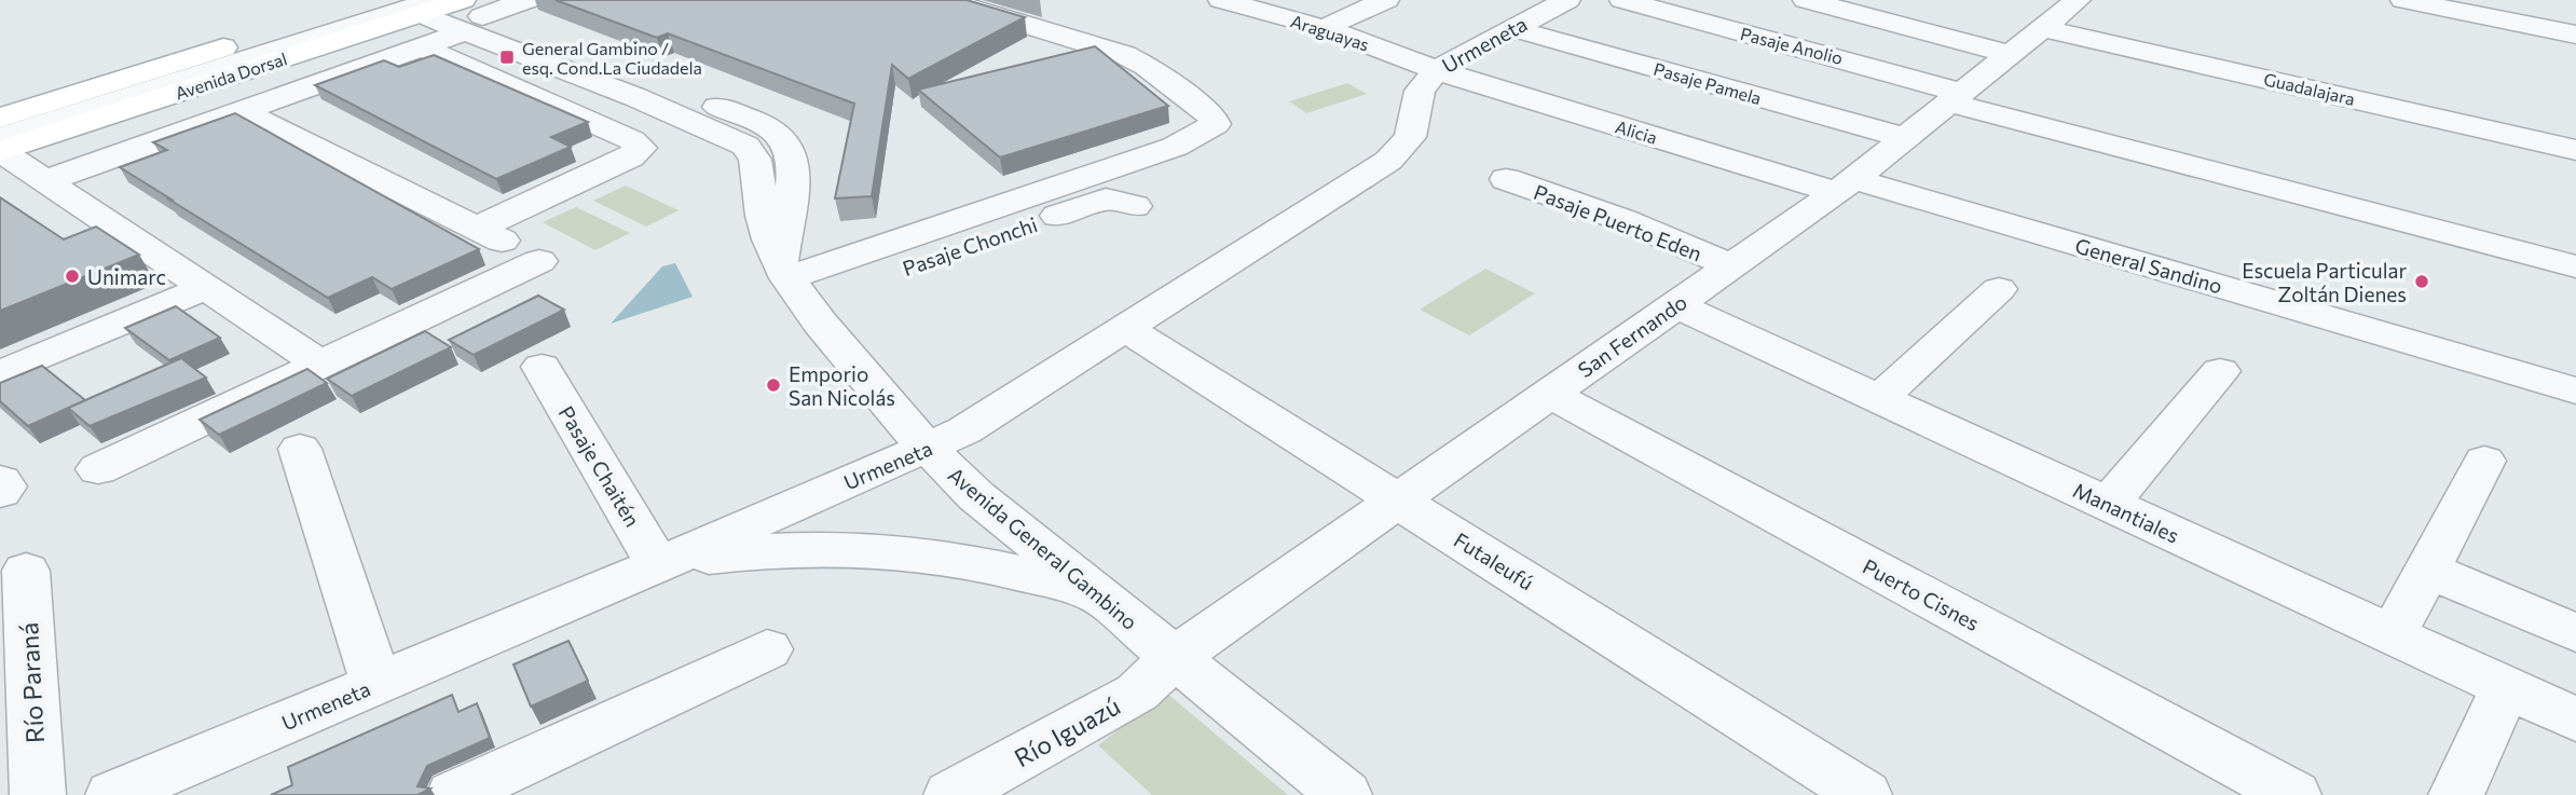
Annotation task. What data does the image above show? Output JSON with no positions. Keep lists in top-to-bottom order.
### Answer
{
  "streets": {
    "main road": ["Avenida Dorsal"],
    "street": [
      "Araguayas",
      "Urmeneta",
      "Pasaje Anolio",
      "Pasaje Pamela",
      "Guadalajara",
      "Alicia",
      "Pasaje Puerto Eden",
      "Pasaje Chonchi",
      "General Sandino",
      "San Fernando",
      "Pasaje Chaitén",
      "Manantiales",
      "Avenida General Gambino",
      "Futaleufú",
      "Puerto Cisnes",
      "Río Paraná",
      "Río Iguazú"
    ]
  },
  "crossings": [
    ["Araguayas", "Urmeneta"],
    ["Araguayas", "Alicia"],
    ["Urmeneta", "Pasaje Pamela"],
    ["Urmeneta", "Alicia"],
    ["Urmeneta", "Pasaje Chaitén"],
    ["Urmeneta", "Avenida General Gambino"],
    ["Urmeneta", "Futaleufú"],
    ["Pasaje Anolio", "San Fernando"],
    ["Avenida Dorsal", "Avenida General Gambino"],
    ["Pasaje Pamela", "San Fernando"],
    ["Guadalajara", "San Fernando"],
    ["Alicia", "General Sandino"],
    ["Alicia", "San Fernando"],
    ["Pasaje Puerto Eden", "San Fernando"],
    ["Pasaje Chonchi", "Avenida General Gambino"],
    ["General Sandino", "San Fernando"],
    ["San Fernando", "Manantiales"],
    ["San Fernando", "Avenida General Gambino"],
    ["San Fernando", "Futaleufú"],
    ["San Fernando", "Puerto Cisnes"],
    ["San Fernando", "Río Iguazú"],
    ["Avenida General Gambino", "Río Iguazú"]
  ],
  "places": {
    "transit": ["General Gambino / esq. Cond.La Ciudadela"],
    "other": ["Unimarc", "Escuela Particular Zoltán Dienes", "Emporio San Nicolás"]
  }
}
